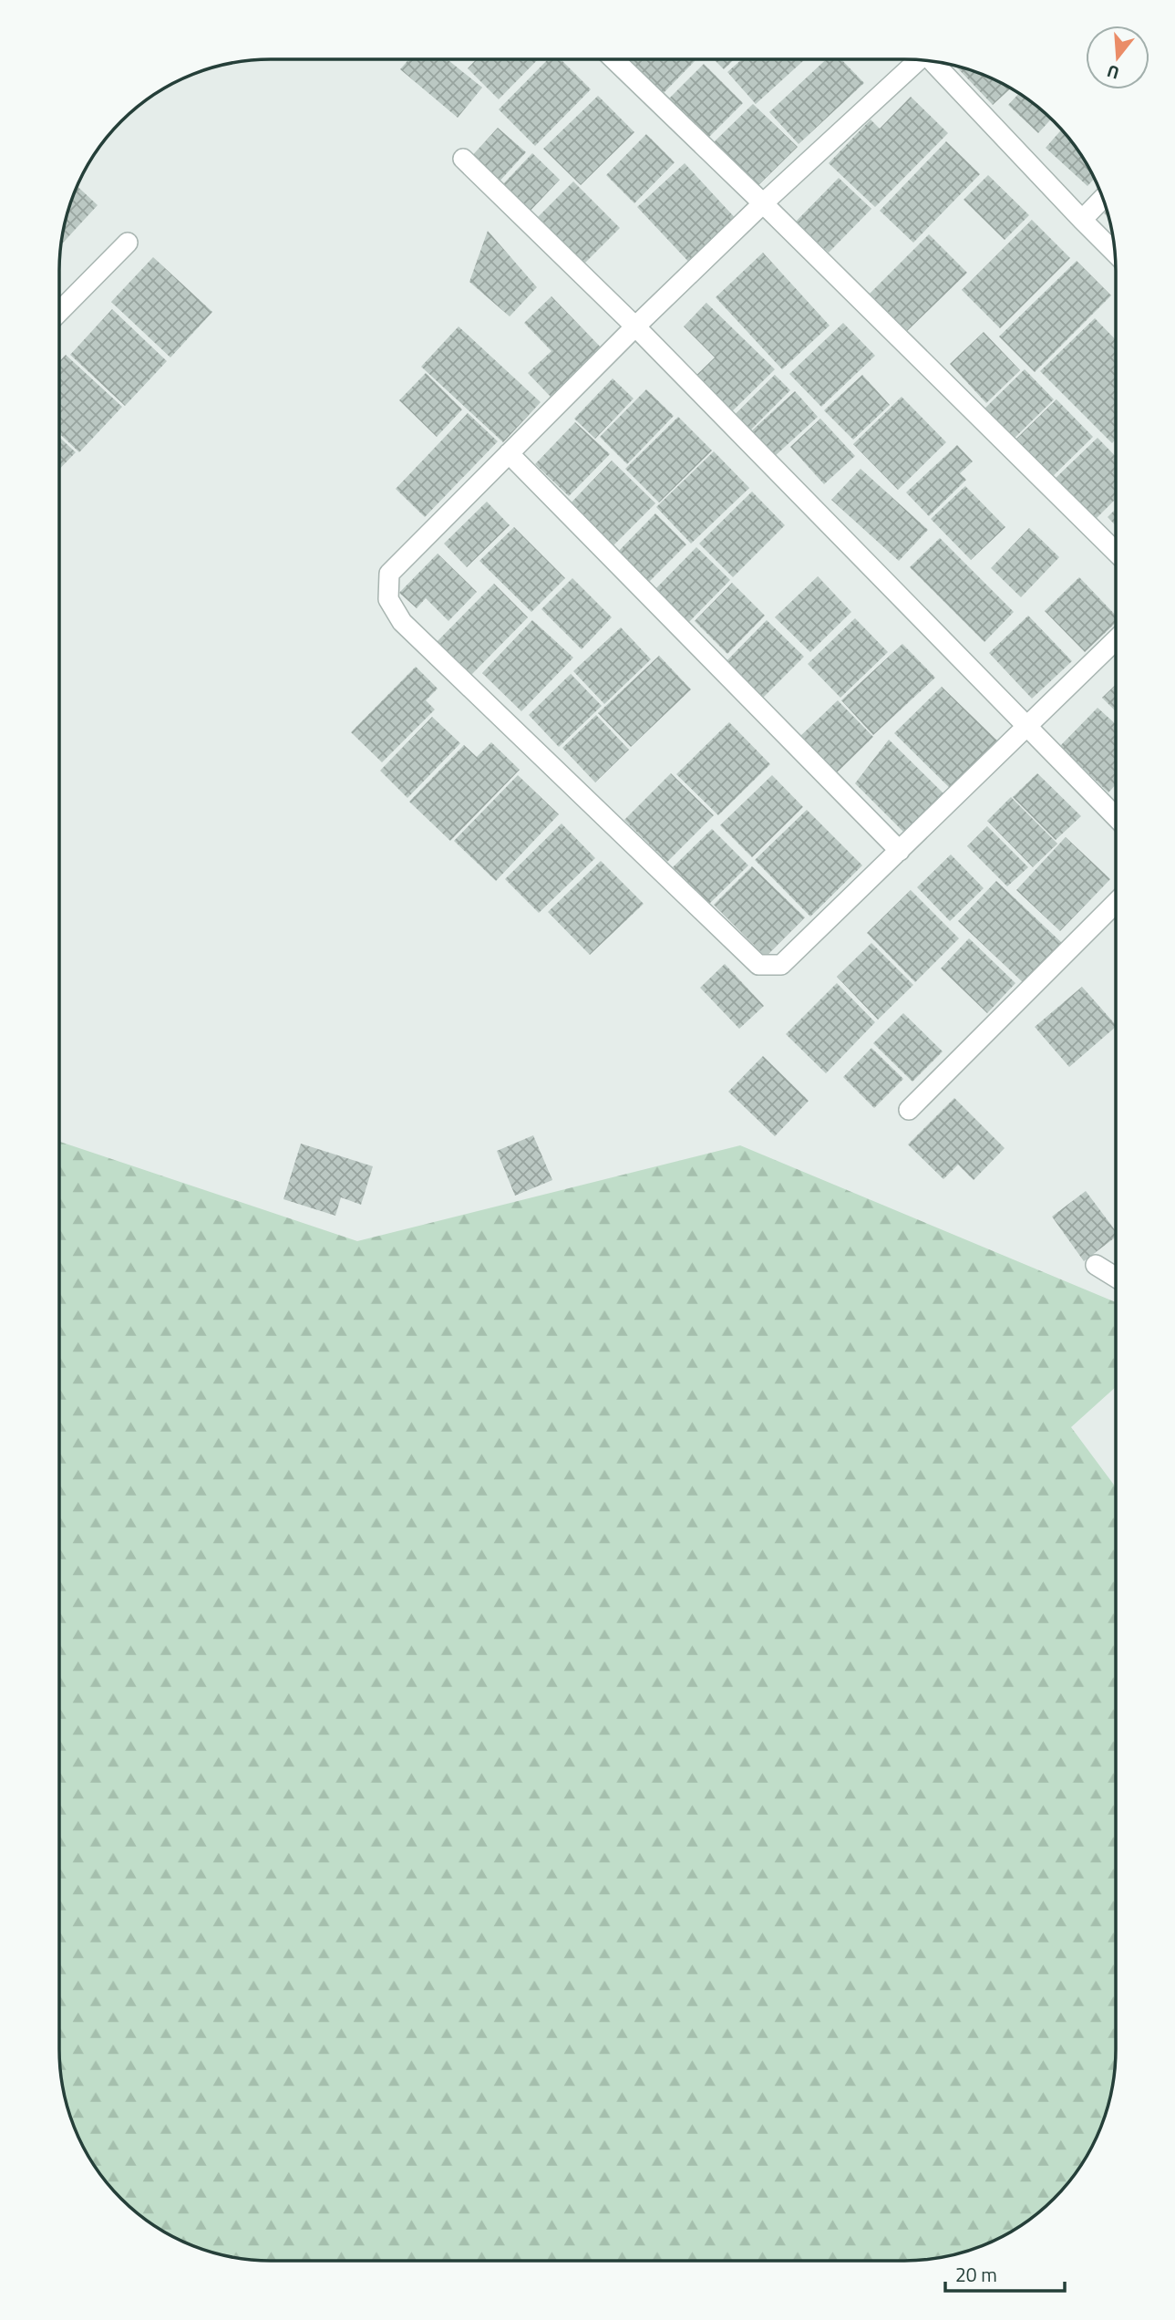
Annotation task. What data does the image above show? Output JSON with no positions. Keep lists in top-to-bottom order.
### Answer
{
  "scale_bar": "20 m",
  "north": "bottom"
}
